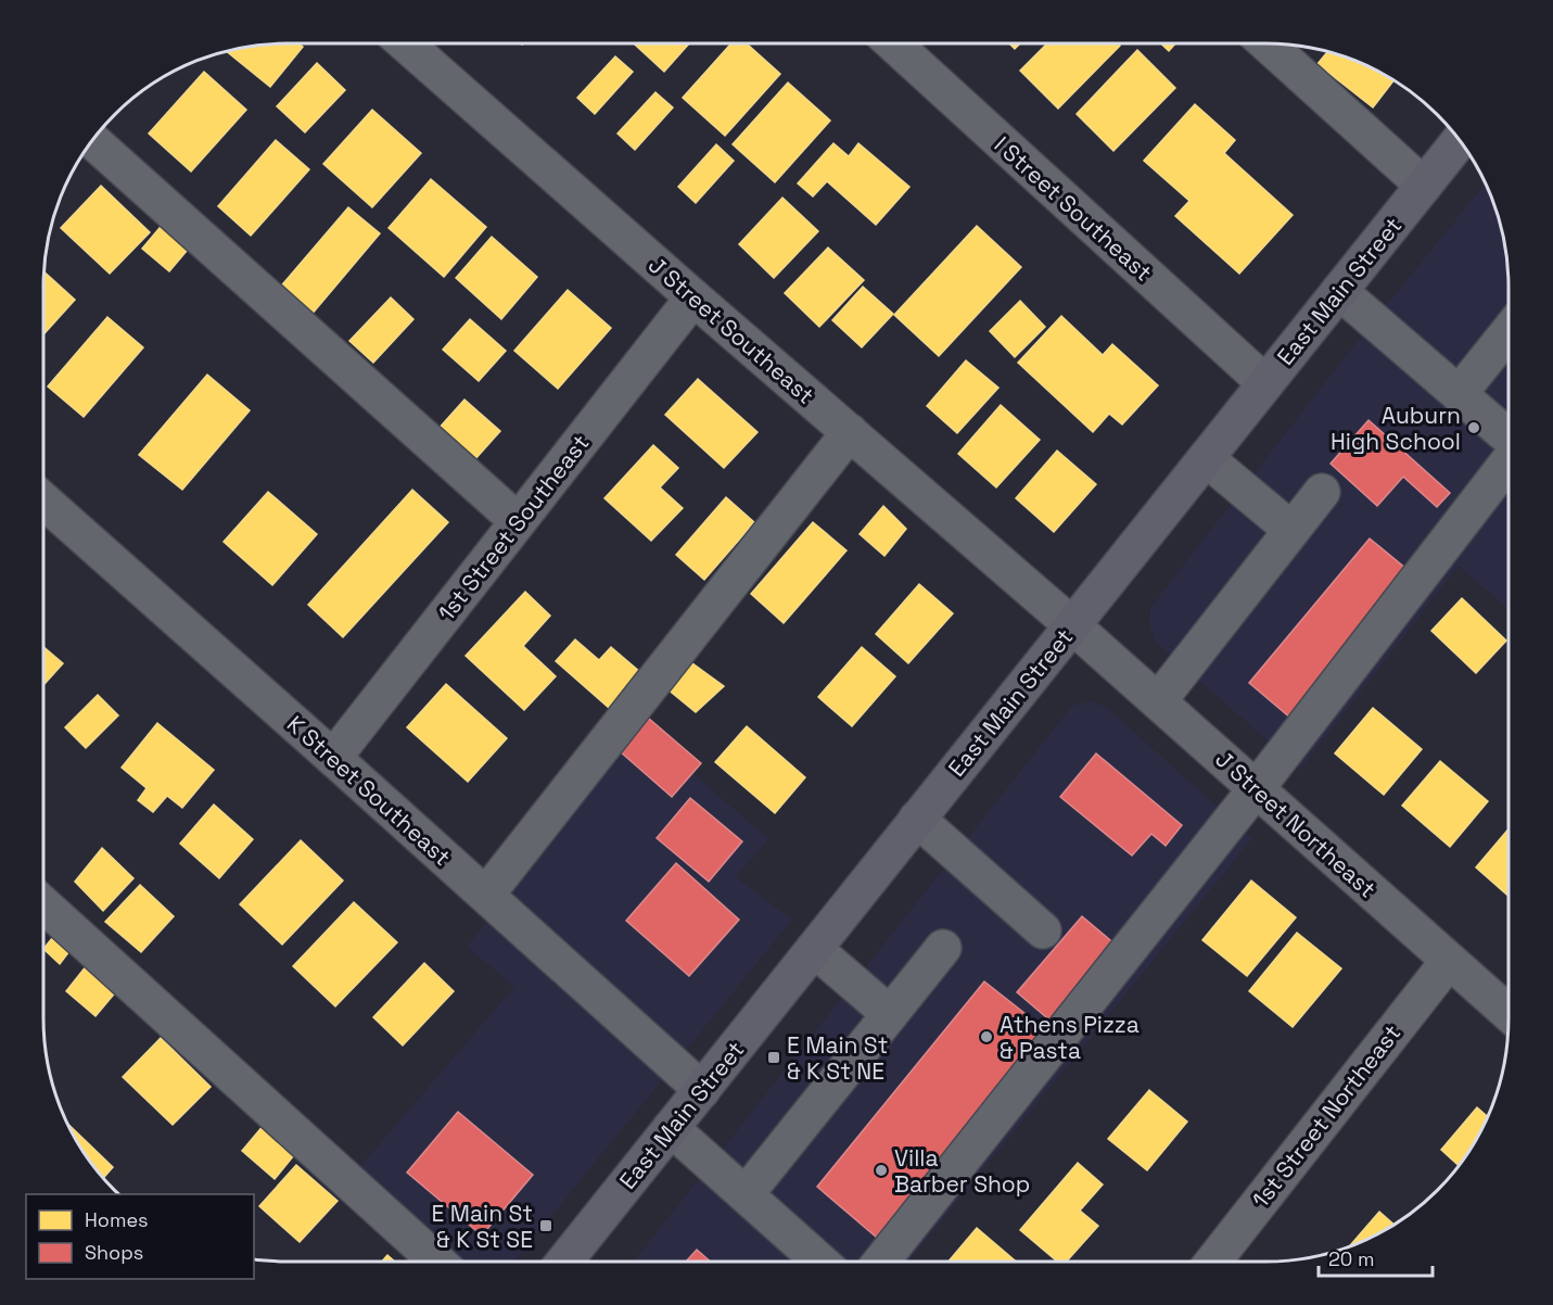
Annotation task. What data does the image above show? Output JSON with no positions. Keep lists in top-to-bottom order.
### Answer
{
  "streets": {
    "main road": ["East Main Street"],
    "street": [
      "I Street Southeast",
      "J Street Southeast",
      "1st Street Southeast",
      "K Street Southeast",
      "J Street Northeast",
      "1st Street Northeast"
    ]
  },
  "crossings": [
    ["I Street Southeast", "East Main Street"],
    ["East Main Street", "J Street Southeast"],
    ["East Main Street", "K Street Southeast"],
    ["East Main Street", "J Street Northeast"],
    ["J Street Southeast", "1st Street Southeast"],
    ["J Street Southeast", "J Street Northeast"],
    ["1st Street Southeast", "K Street Southeast"],
    ["J Street Northeast", "1st Street Northeast"]
  ],
  "places": {
    "other": ["Auburn High School", "Athens Pizza & Pasta", "Villa Barber Shop"],
    "transit": ["E Main St & K St NE", "E Main St & K St SE"]
  },
  "legend": ["Homes", "Shops"],
  "scale_bar": "20 m"
}
